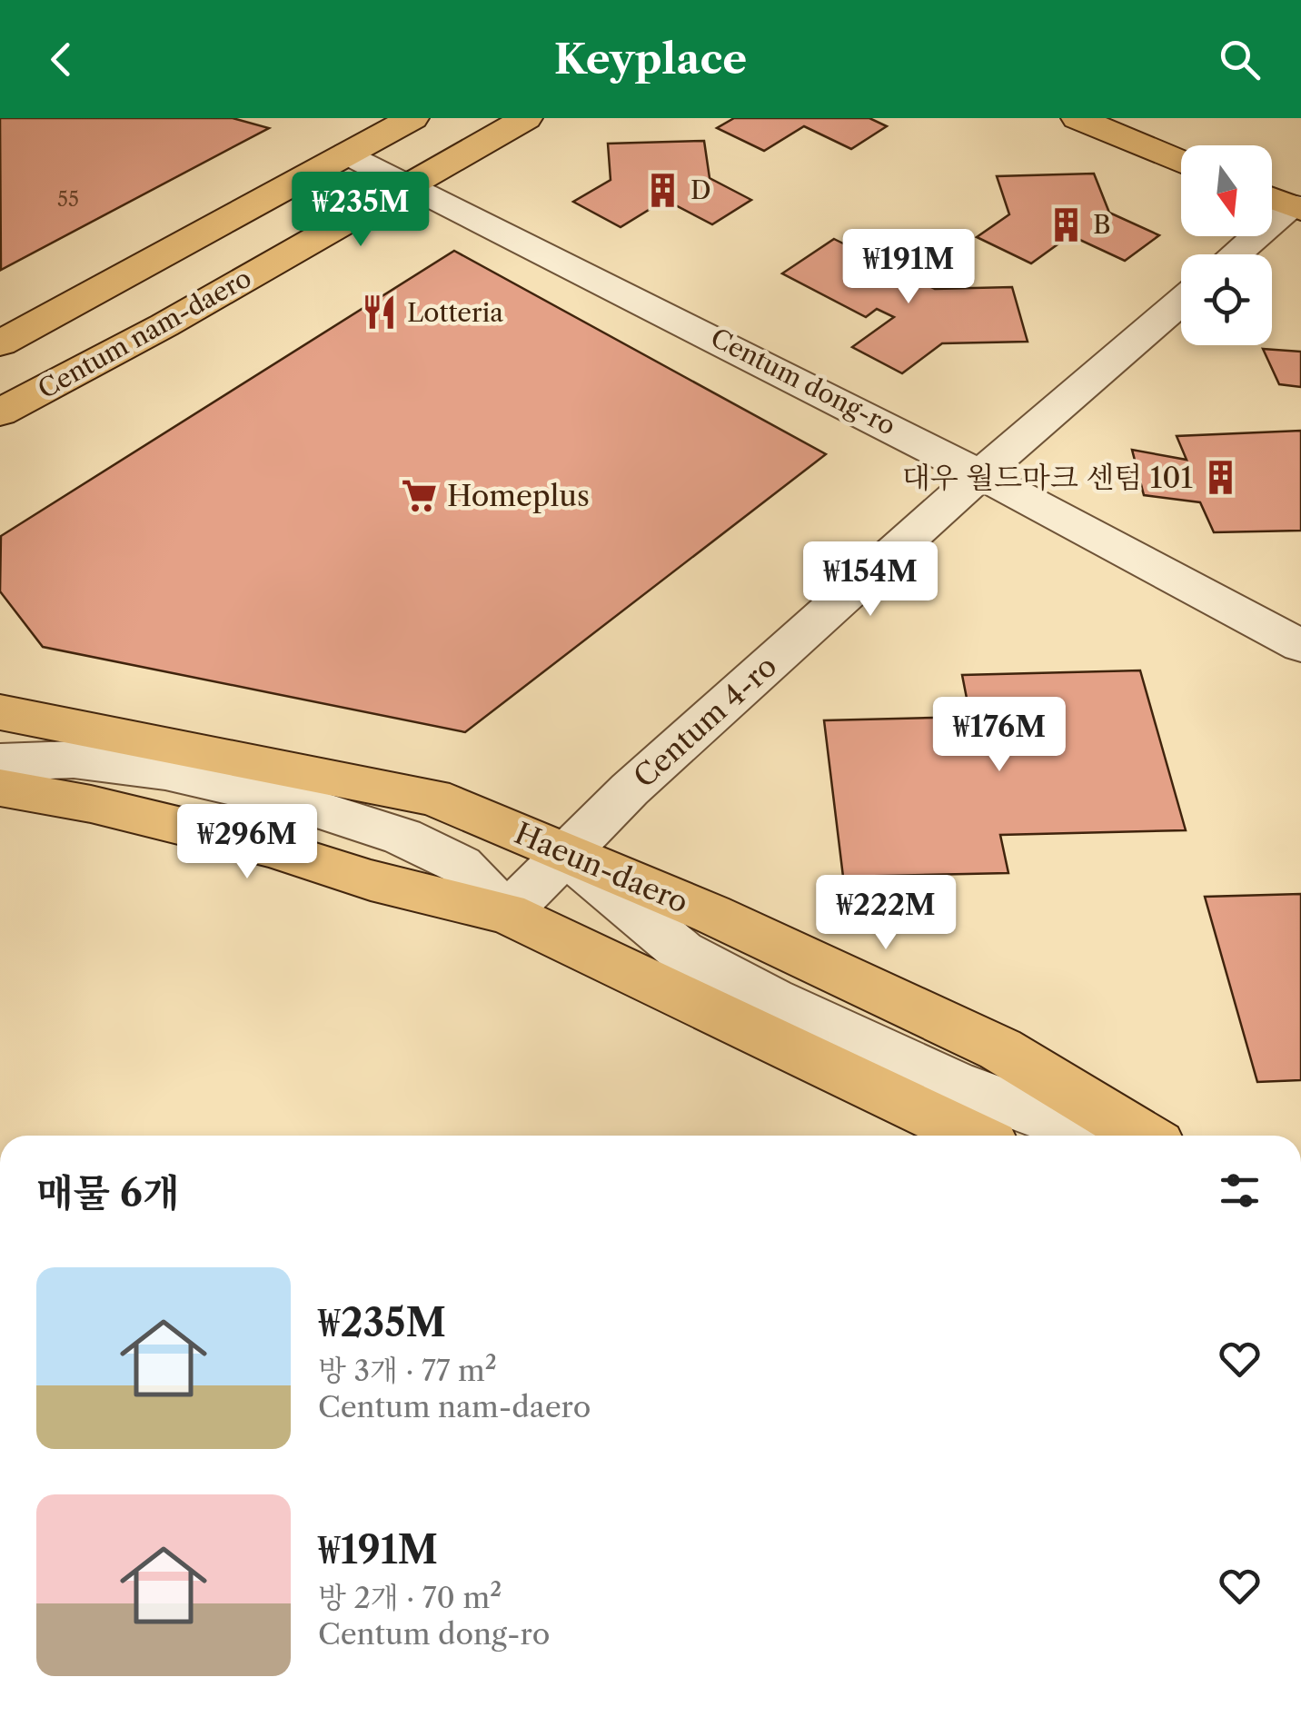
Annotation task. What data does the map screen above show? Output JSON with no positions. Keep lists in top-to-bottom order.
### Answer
{
  "streets": {
    "main road": ["Centum nam-daero", "Haeun-daero"],
    "street": ["Centum dong-ro", "Centum 4-ro"]
  },
  "crossings": [
    ["Centum nam-daero", "Centum dong-ro"],
    ["Centum dong-ro", "Centum 4-ro"],
    ["Centum 4-ro", "Haeun-daero"]
  ],
  "places": {
    "building": ["D", "B", "대우 월드마크 센텀 101"],
    "restaurant": ["Lotteria"],
    "supermarket": ["Homeplus"]
  },
  "house_numbers": ["55"],
  "north": "bottom",
  "page": {
    "header": "Keyplace",
    "price": [
      "₩235M",
      "₩191M",
      "₩154M",
      "₩176M",
      "₩296M",
      "₩222M"
    ],
    "heading": "매물 6개",
    "list": [
      {
        "name": "₩235M",
        "note": "방 3개 · 77 m² · Centum nam-daero"
      },
      {
        "name": "₩191M",
        "note": "방 2개 · 70 m² · Centum dong-ro"
      }
    ]
  }
}
